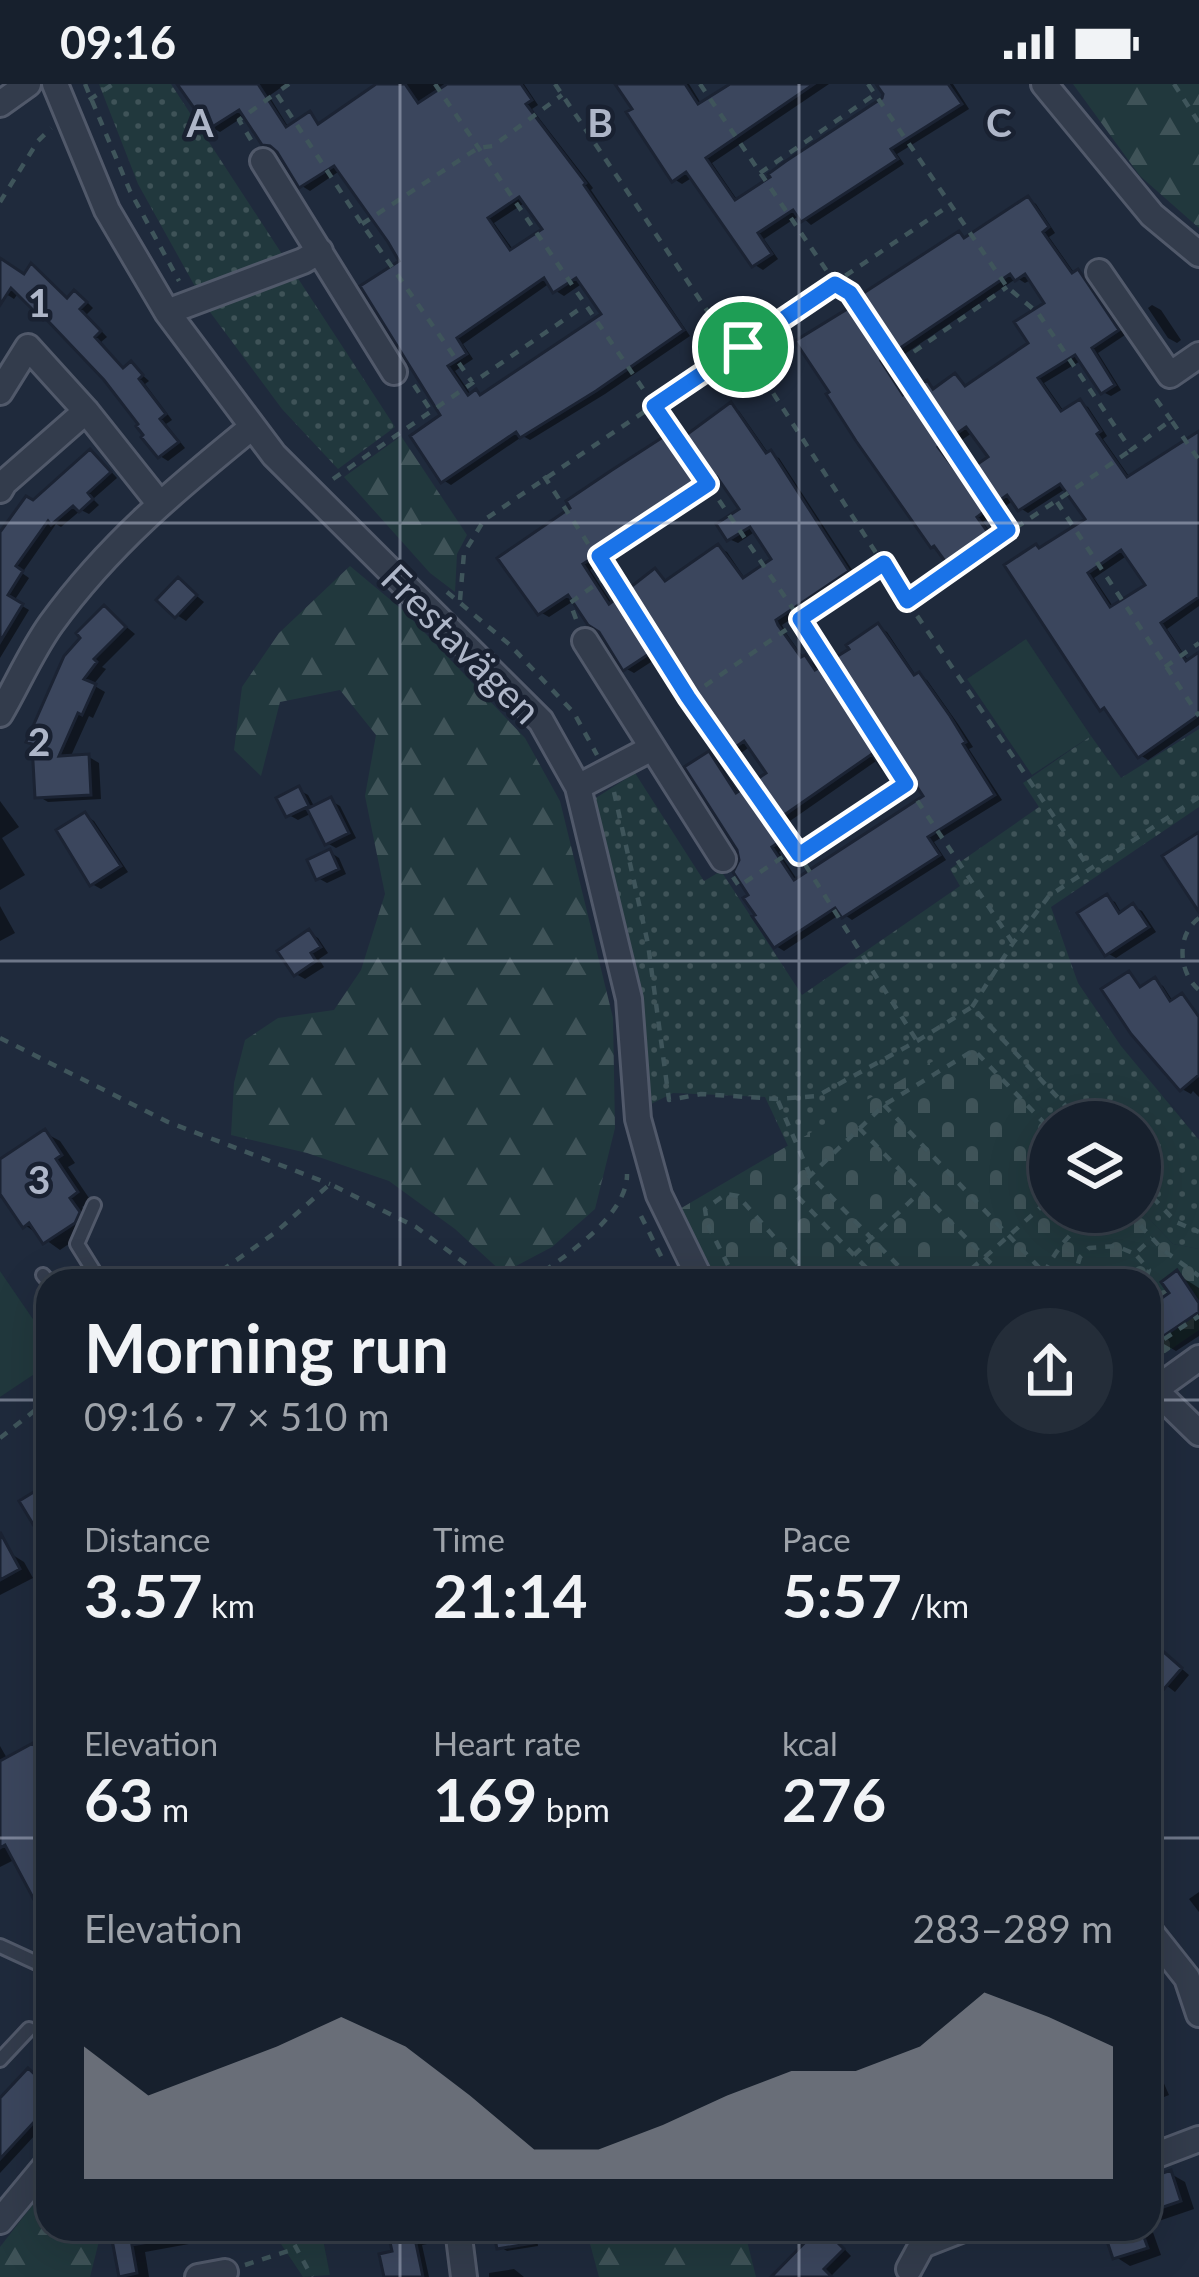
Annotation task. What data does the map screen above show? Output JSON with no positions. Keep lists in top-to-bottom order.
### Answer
{
  "streets": {
    "street": ["Frestavägen"]
  },
  "page": {
    "status": "09:16",
    "heading": ["Morning run", "09:16 · 7 × 510 m"],
    "stats": [
      ["Distance", "3.57 km"],
      ["Time", "21:14"],
      ["Pace", "5:57 /km"],
      ["Elevation", "63 m"],
      ["Heart rate", "169 bpm"],
      ["kcal", "276"]
    ],
    "chart": ["Elevation", "283–289 m"]
  },
  "grid": {
    "columns": ["A", "B", "C"],
    "rows": ["1", "2", "3"]
  }
}
